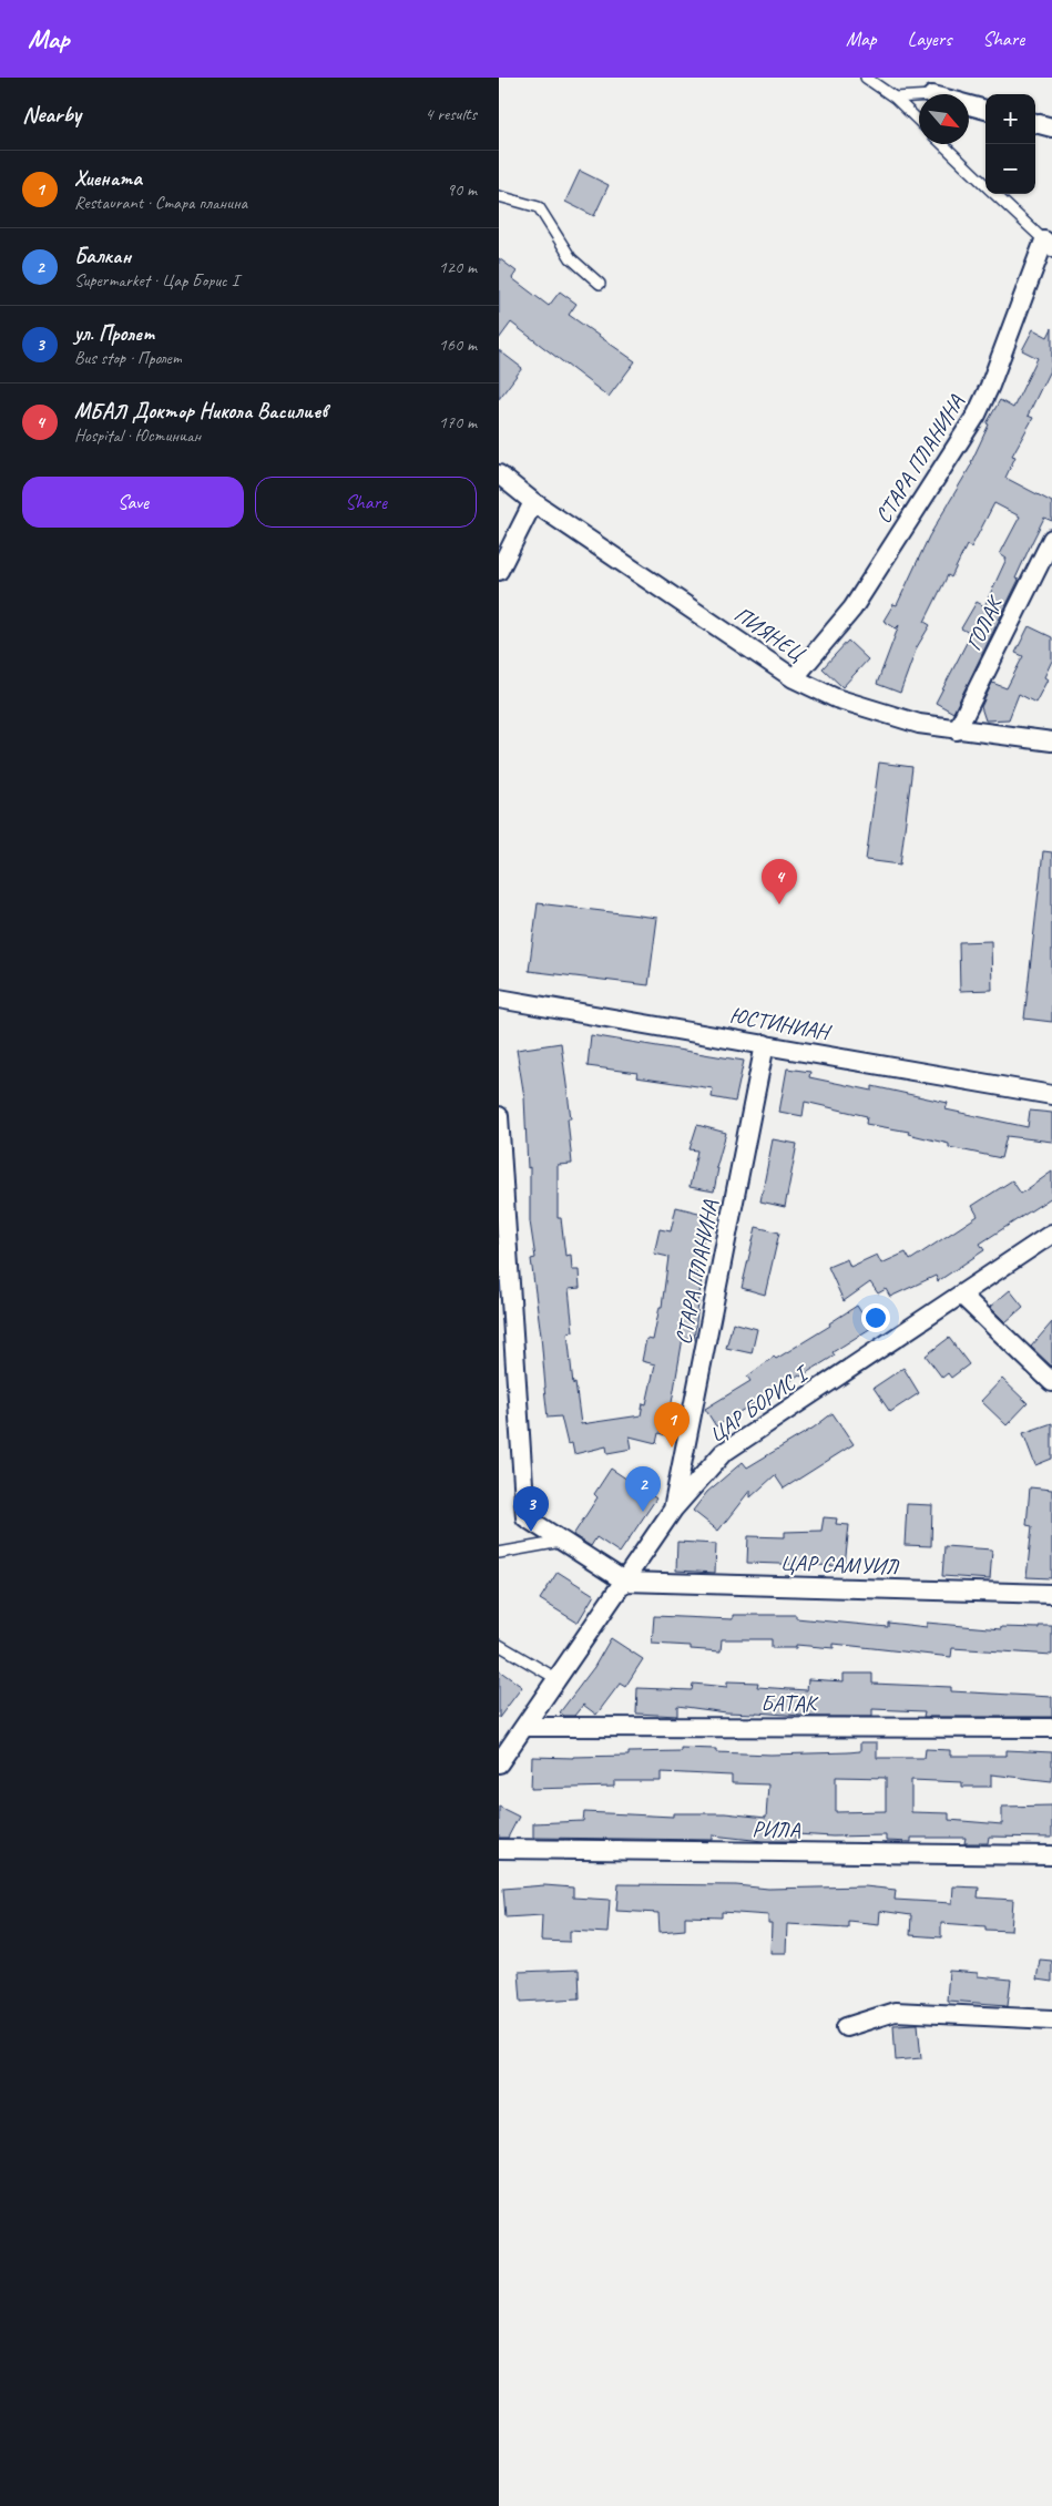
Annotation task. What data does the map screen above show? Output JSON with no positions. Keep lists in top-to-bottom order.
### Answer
{
  "streets": {
    "street": [
      "СТАРА ПЛАНИНА",
      "ГОЛАК",
      "ПИЯНЕЦ",
      "ЮСТИНИАН",
      "ЦАР БОРИС I",
      "ЦАР САМУИЛ",
      "БАТАК",
      "РИЛА"
    ]
  },
  "crossings": [
    ["СТАРА ПЛАНИНА", "ПИЯНЕЦ"],
    ["СТАРА ПЛАНИНА", "ЮСТИНИАН"],
    ["СТАРА ПЛАНИНА", "ЦАР БОРИС I"],
    ["ГОЛАК", "ПИЯНЕЦ"],
    ["ЦАР БОРИС I", "ЦАР САМУИЛ"],
    ["ЦАР БОРИС I", "БАТАК"]
  ],
  "north": "bottom right",
  "page": {
    "header": "Map",
    "nav": ["Map", "Layers", "Share"],
    "heading": ["Nearby", "4 results"],
    "map_buttons": ["+", "−"],
    "list": [
      {
        "mark": "1",
        "name": "Хиената",
        "note": "Restaurant · Стара планина",
        "value": "90 m"
      },
      {
        "mark": "2",
        "name": "Балкан",
        "note": "Supermarket · Цар Борис I",
        "value": "120 m"
      },
      {
        "mark": "3",
        "name": "ул. Пролет",
        "note": "Bus stop · Пролет",
        "value": "160 m"
      },
      {
        "mark": "4",
        "name": "МБАЛ Доктор Никола Василиев",
        "note": "Hospital · Юстиниан",
        "value": "170 m"
      }
    ],
    "buttons": ["Save", "Share"],
    "pins": [
      "4",
      "1",
      "2",
      "3"
    ]
  }
}
